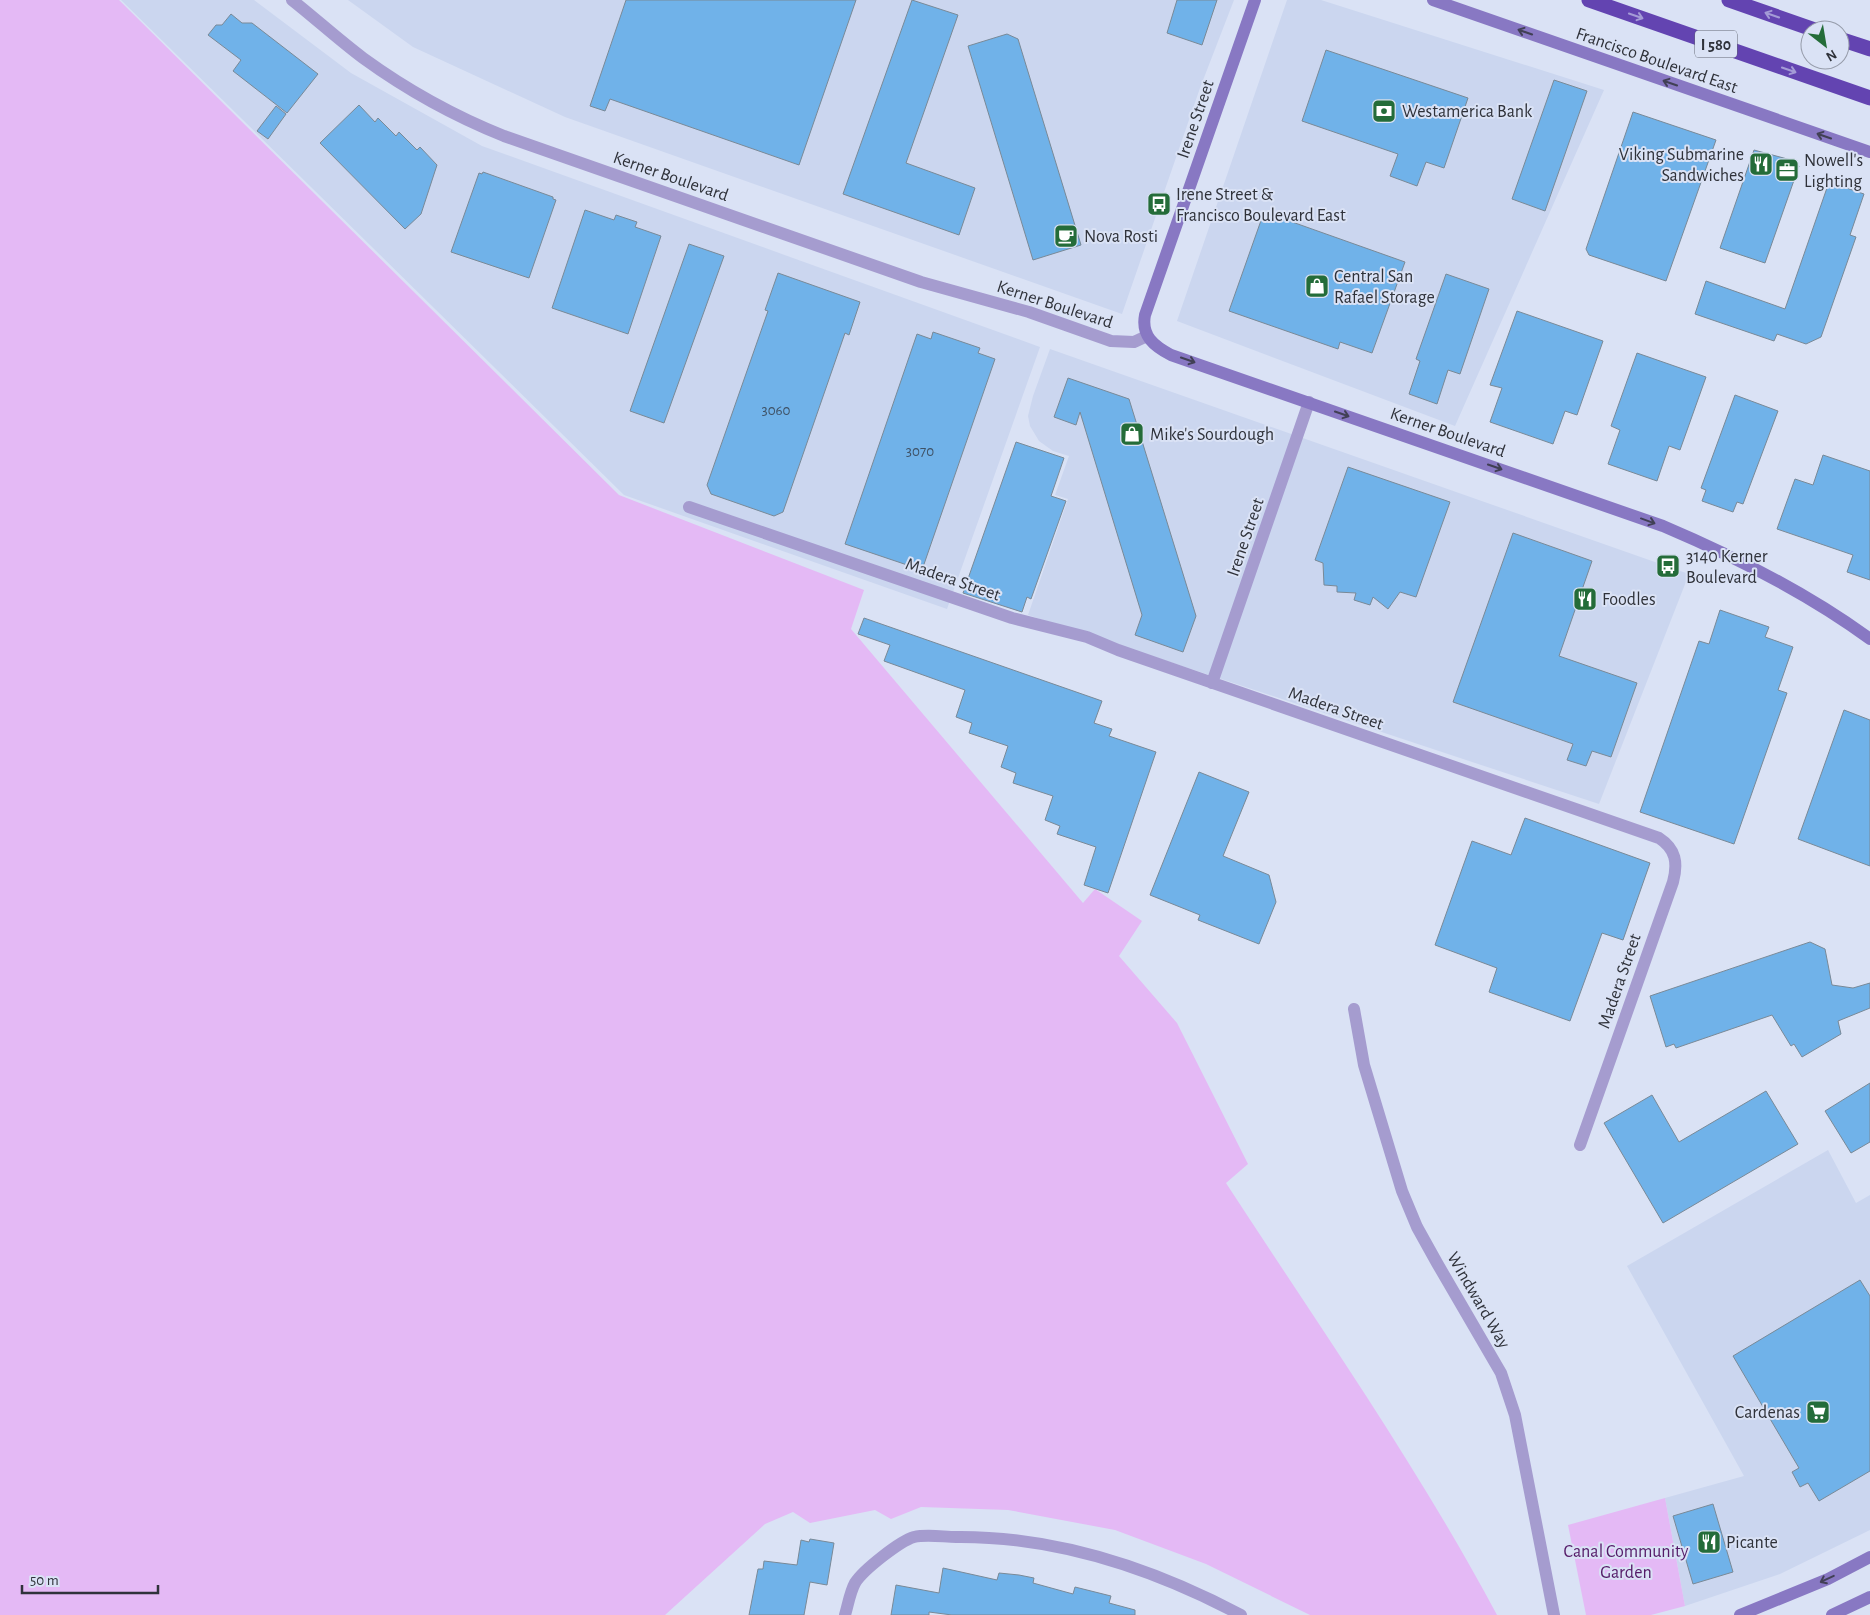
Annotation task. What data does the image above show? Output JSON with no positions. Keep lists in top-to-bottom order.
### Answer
{
  "streets": {
    "highway": ["I 580"],
    "street": [
      "Francisco Boulevard East",
      "Irene Street",
      "Kerner Boulevard",
      "Madera Street",
      "Windward Way"
    ]
  },
  "crossings": [
    ["Irene Street", "Kerner Boulevard"],
    ["Irene Street", "Madera Street"]
  ],
  "one_way": ["Francisco Boulevard East", "Kerner Boulevard"],
  "parks": ["Canal Community Garden"],
  "places": {
    "bank": ["Westamerica Bank"],
    "restaurant": ["Viking Submarine Sandwiches", "Foodles", "Picante"],
    "office": ["Nowell's Lighting"],
    "bus stop": ["Irene Street & Francisco Boulevard East", "3140 Kerner Boulevard"],
    "cafe": ["Nova Rosti"],
    "shop": ["Central San Rafael Storage", "Mike's Sourdough"],
    "supermarket": ["Cardenas"]
  },
  "house_numbers": ["3060", "3070"],
  "scale_bar": "50 m",
  "north": "bottom right"
}
